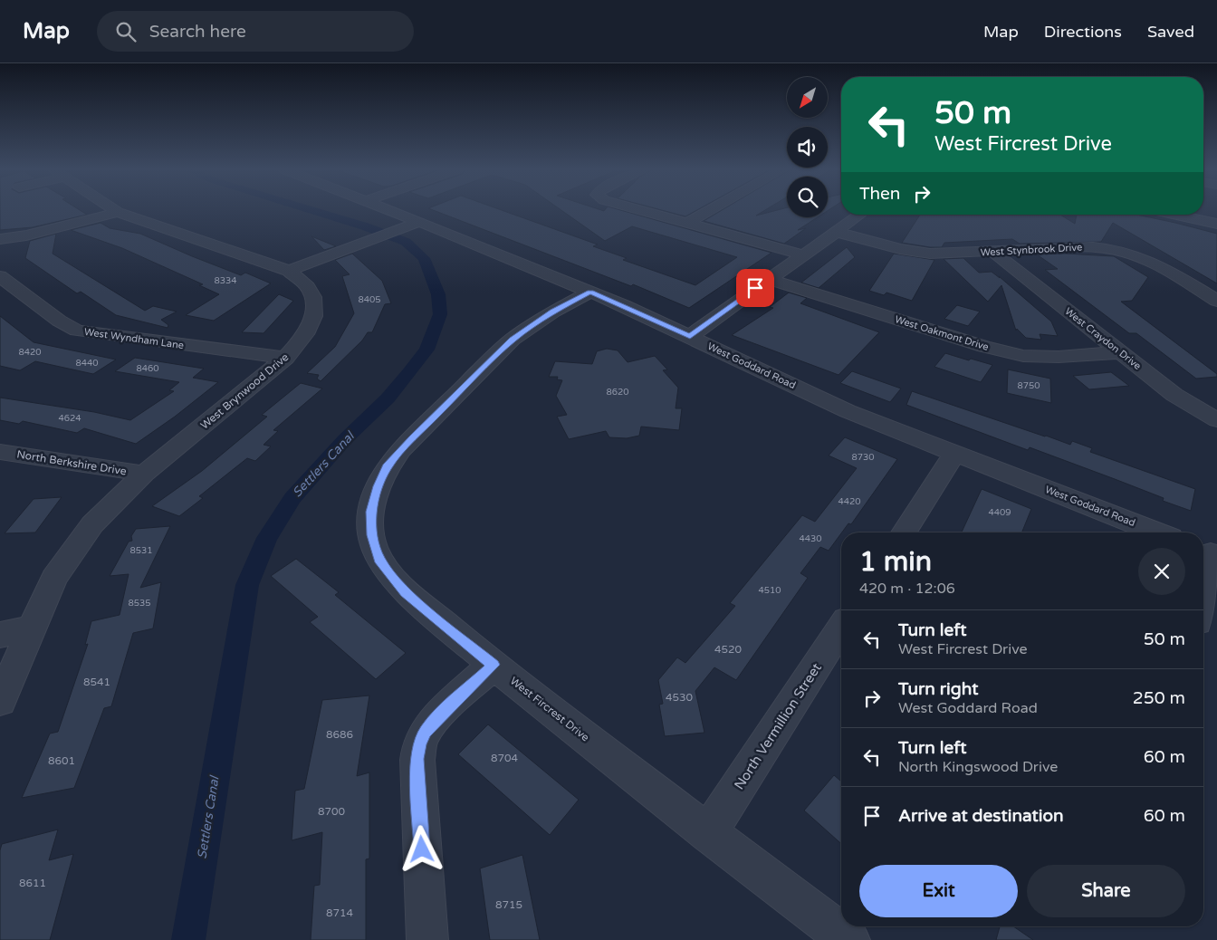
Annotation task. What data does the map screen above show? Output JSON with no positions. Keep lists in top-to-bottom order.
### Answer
{
  "streets": {
    "street": [
      "West Stynbrook Drive",
      "West Oakmont Drive",
      "West Wyndham Lane",
      "West Craydon Drive",
      "West Goddard Road",
      "West Brynwood Drive",
      "North Berkshire Drive",
      "West Fircrest Drive",
      "North Vermillion Street"
    ]
  },
  "crossings": [
    ["West Stynbrook Drive", "West Craydon Drive"],
    ["West Oakmont Drive", "West Craydon Drive"],
    ["West Wyndham Lane", "West Brynwood Drive"],
    ["West Goddard Road", "West Fircrest Drive"],
    ["West Brynwood Drive", "North Berkshire Drive"],
    ["West Fircrest Drive", "North Vermillion Street"]
  ],
  "water": ["Settlers Canal"],
  "house_numbers": [
    "8334",
    "8405",
    "8420",
    "8440",
    "8460",
    "8750",
    "8620",
    "4624",
    "8730",
    "4420",
    "4409",
    "4430",
    "8531",
    "4510",
    "8535",
    "4520",
    "8541",
    "4530",
    "8686",
    "8704",
    "8601",
    "8700",
    "8611",
    "8715",
    "8714"
  ],
  "north": "bottom left",
  "page": {
    "header": "Map",
    "search": "Search here",
    "nav": ["Map", "Directions", "Saved"],
    "turn": ["50 m", "West Fircrest Drive"],
    "then": "Then",
    "heading": ["1 min", "420 m · 12:06"],
    "list": [
      {
        "name": "Turn left",
        "note": "West Fircrest Drive",
        "value": "50 m"
      },
      {
        "name": "Turn right",
        "note": "West Goddard Road",
        "value": "250 m"
      },
      {
        "name": "Turn left",
        "note": "North Kingswood Drive",
        "value": "60 m"
      },
      {
        "name": "Arrive at destination",
        "value": "60 m"
      }
    ],
    "buttons": ["Exit", "Share"]
  }
}
